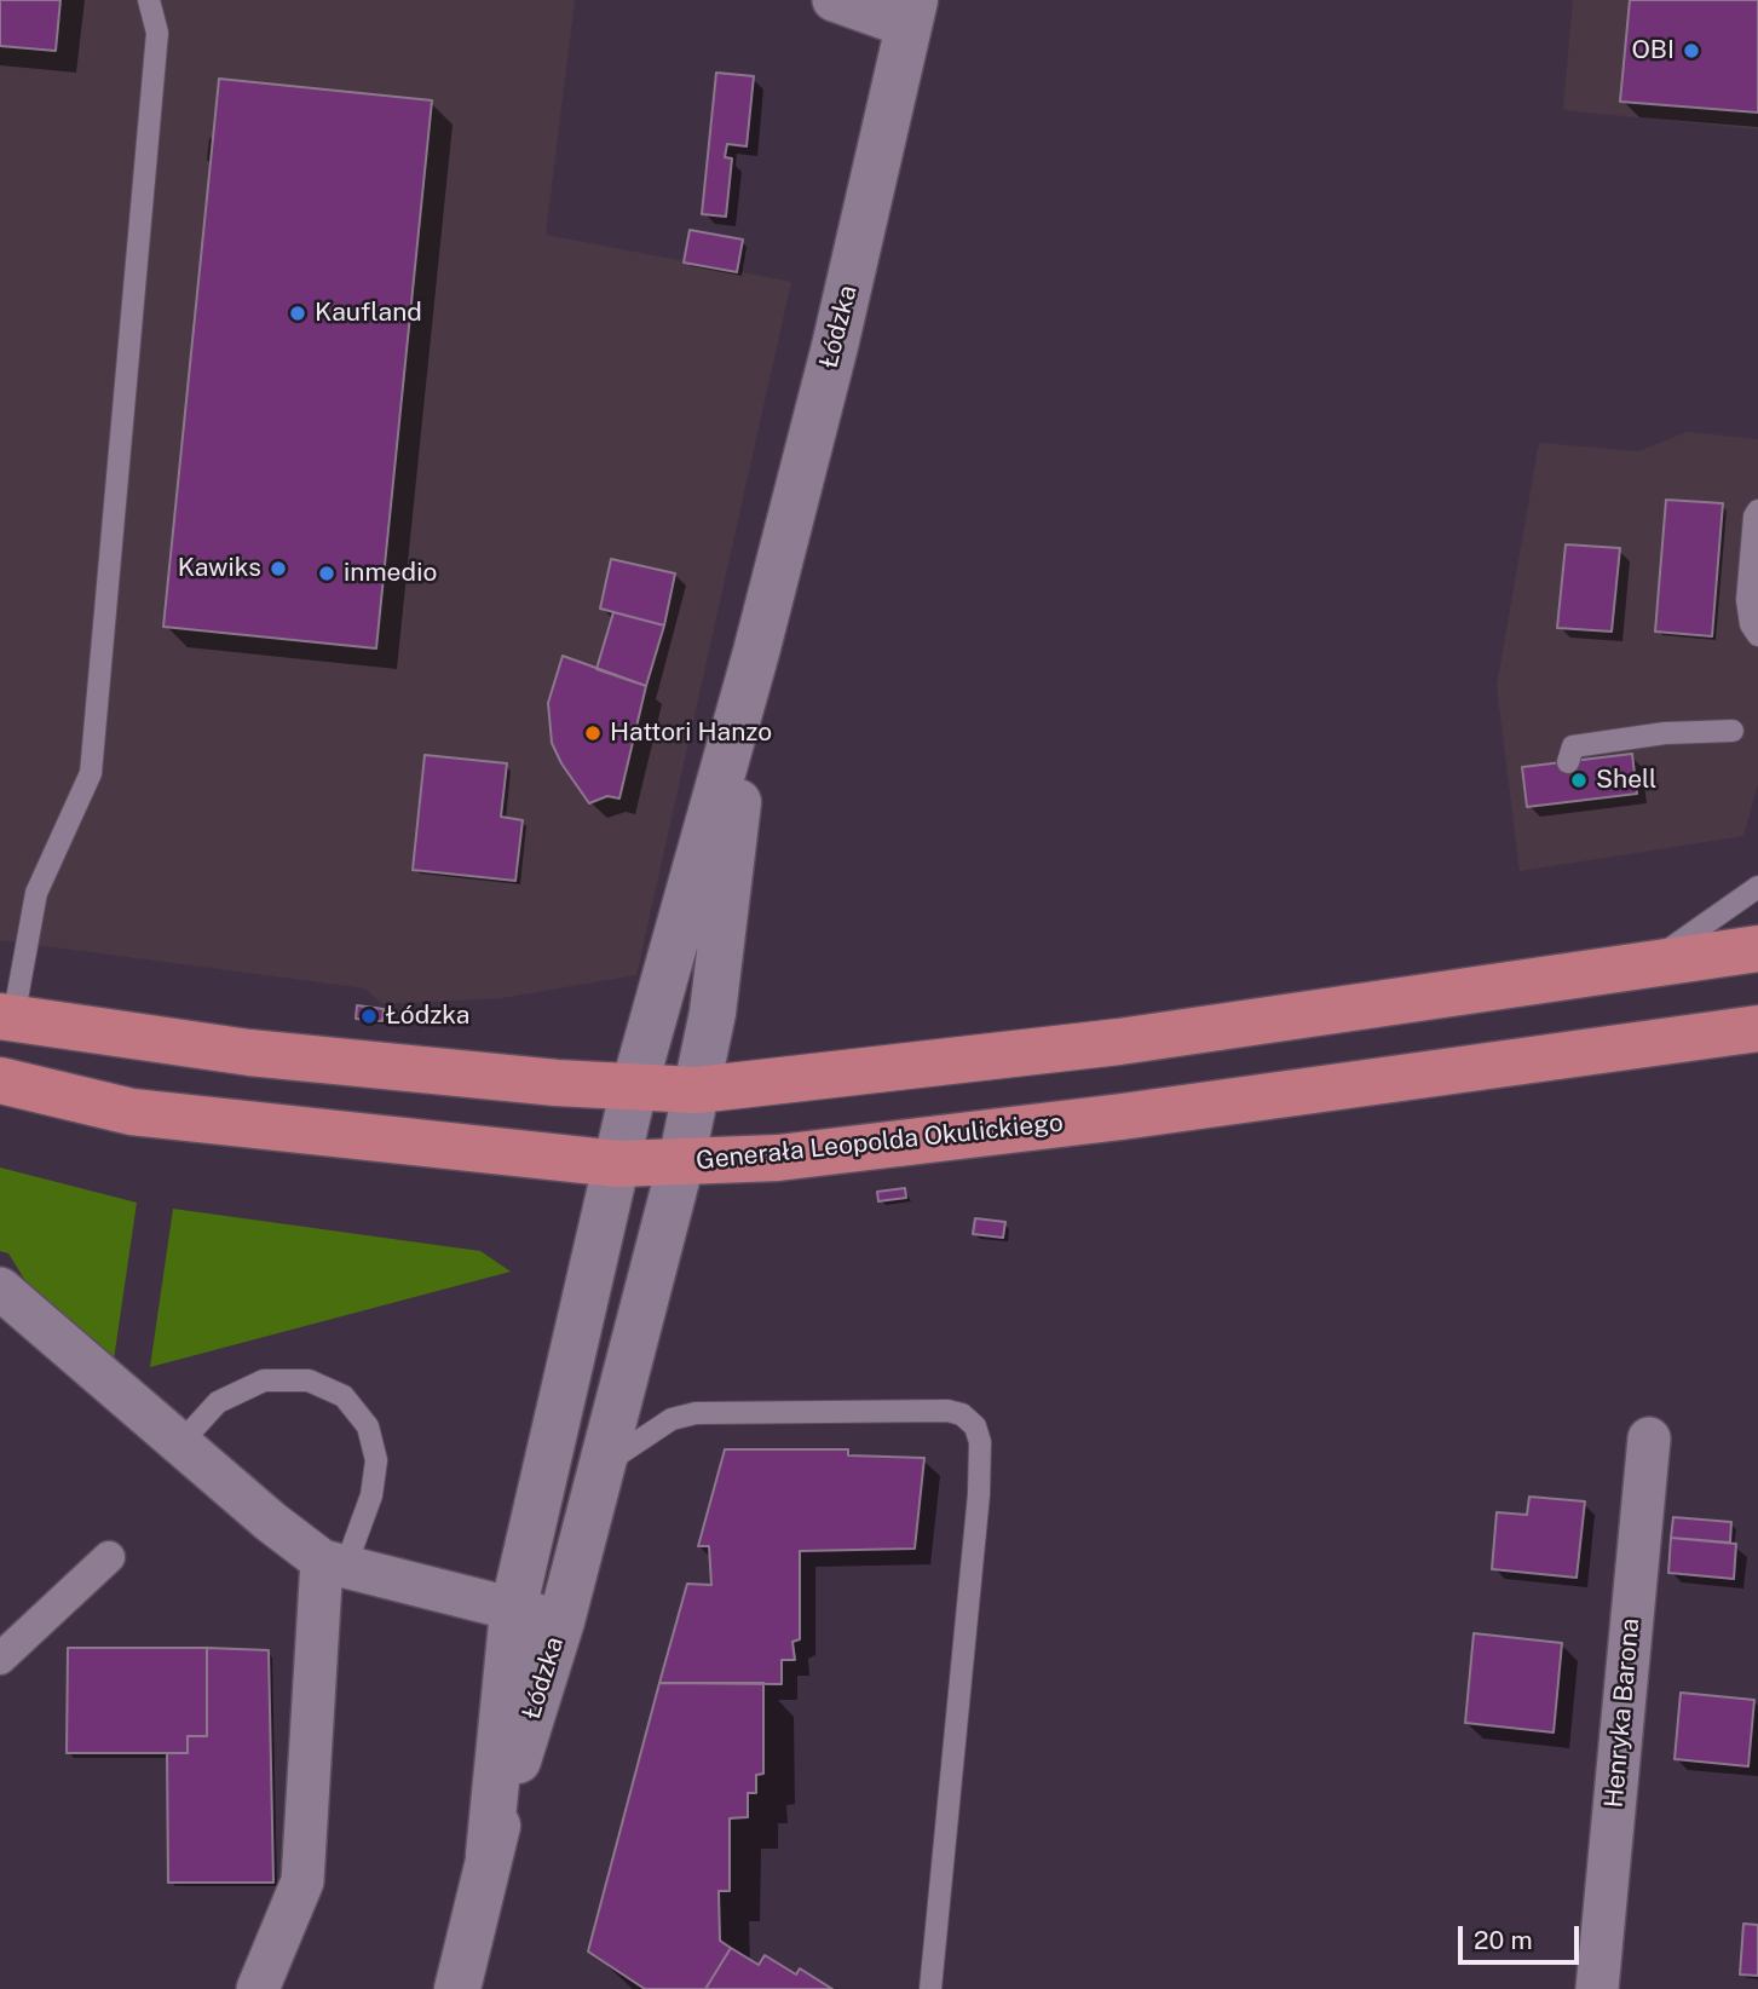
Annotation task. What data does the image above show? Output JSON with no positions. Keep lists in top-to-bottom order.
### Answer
{
  "streets": {
    "main road": ["Generała Leopolda Okulickiego"],
    "street": ["Łódzka", "Henryka Barona"]
  },
  "crossings": [
    ["Łódzka", "Generała Leopolda Okulickiego"]
  ],
  "places": [
    "OBI",
    "Kaufland",
    "Kawiks",
    "inmedio",
    "Hattori Hanzo",
    "Shell",
    "Łódzka"
  ],
  "scale_bar": "20 m"
}
